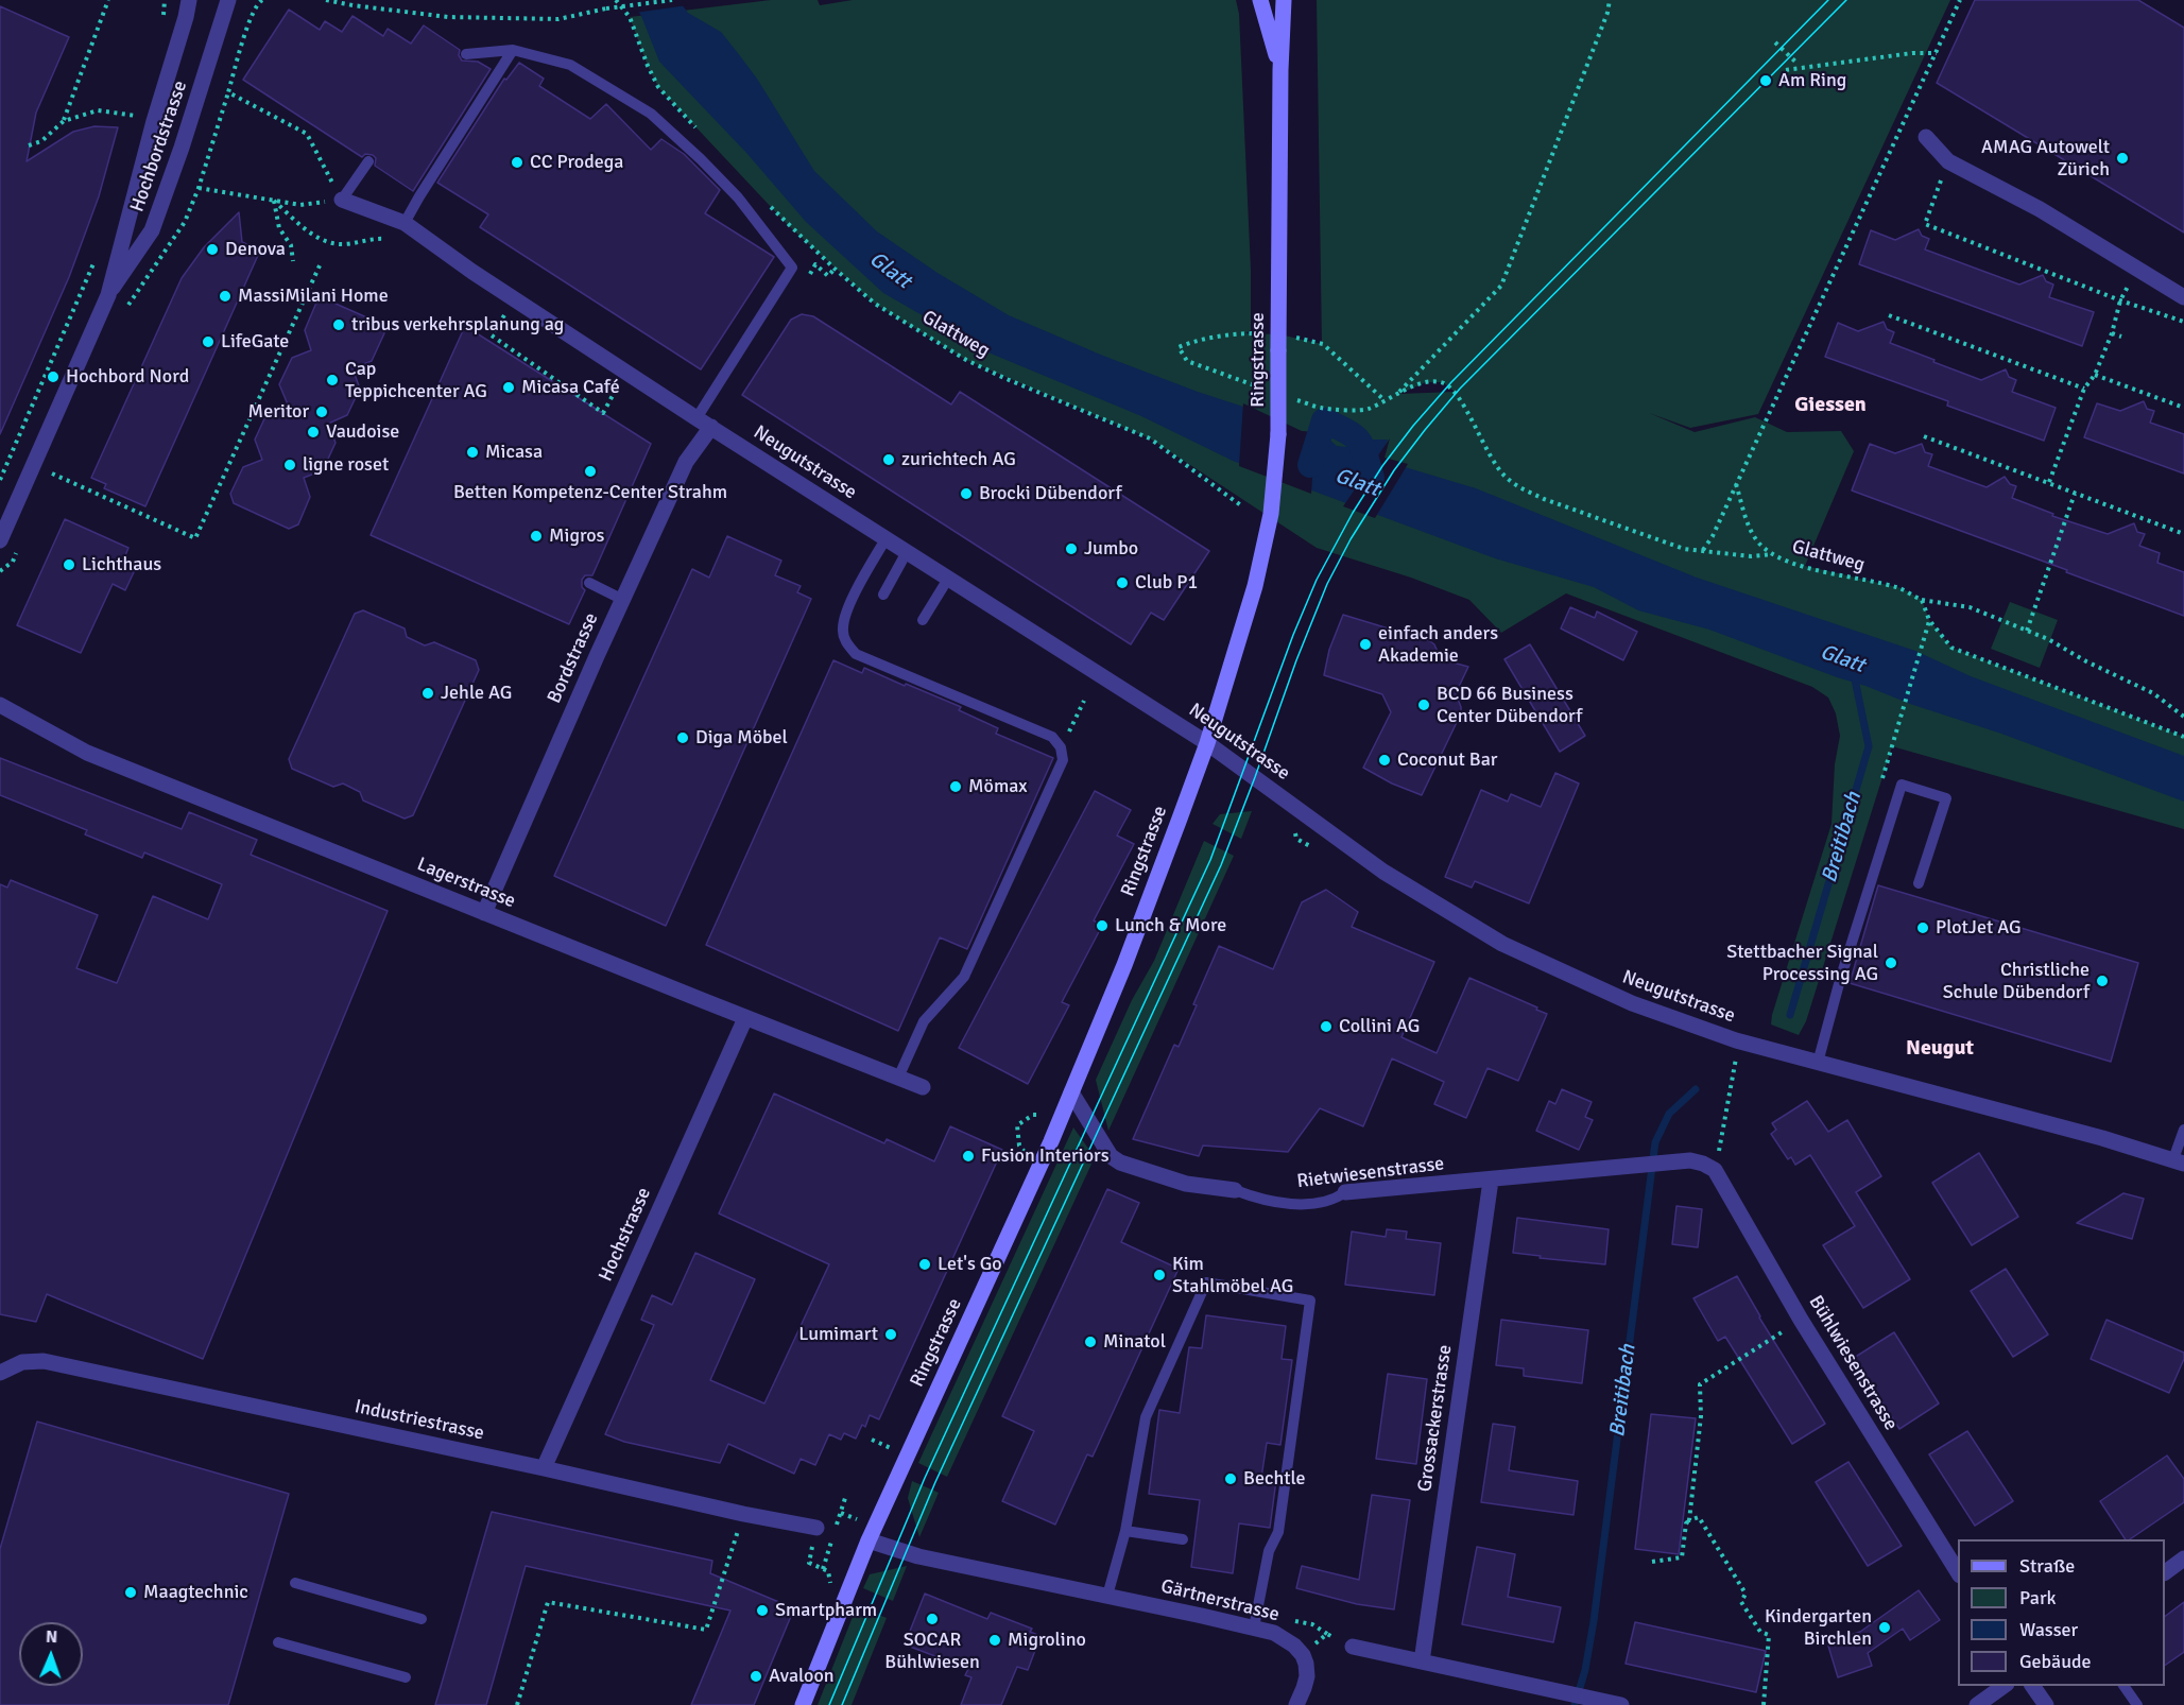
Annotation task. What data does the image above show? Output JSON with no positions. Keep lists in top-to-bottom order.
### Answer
{
  "streets": {
    "main road": ["Ringstrasse"],
    "street": [
      "Hochbordstrasse",
      "Neugutstrasse",
      "Bordstrasse",
      "Lagerstrasse",
      "Rietwiesenstrasse",
      "Hochstrasse",
      "Bühlwiesenstrasse",
      "Grossackerstrasse",
      "Industriestrasse",
      "Gärtnerstrasse"
    ],
    "path": ["Glattweg"]
  },
  "crossings": [
    ["Ringstrasse", "Neugutstrasse"],
    ["Ringstrasse", "Rietwiesenstrasse"],
    ["Ringstrasse", "Gärtnerstrasse"],
    ["Neugutstrasse", "Bordstrasse"],
    ["Bordstrasse", "Lagerstrasse"],
    ["Lagerstrasse", "Hochstrasse"],
    ["Rietwiesenstrasse", "Bühlwiesenstrasse"],
    ["Rietwiesenstrasse", "Grossackerstrasse"],
    ["Hochstrasse", "Industriestrasse"]
  ],
  "districts": ["Giessen", "Neugut"],
  "water": ["Glatt", "Breitibach"],
  "places": [
    "Am Ring",
    "AMAG Autowelt Zürich",
    "CC Prodega",
    "Denova",
    "MassiMilani Home",
    "tribus verkehrsplanung ag",
    "LifeGate",
    "Hochbord Nord",
    "Cap Teppichcenter AG",
    "Micasa Café",
    "Meritor",
    "Vaudoise",
    "Micasa",
    "zurichtech AG",
    "ligne roset",
    "Betten Kompetenz-Center Strahm",
    "Brocki Dübendorf",
    "Migros",
    "Jumbo",
    "Lichthaus",
    "Club P1",
    "einfach anders Akademie",
    "Jehle AG",
    "BCD 66 Business Center Dübendorf",
    "Diga Möbel",
    "Coconut Bar",
    "Mömax",
    "Lunch & More",
    "PlotJet AG",
    "Stettbacher Signal Processing AG",
    "Christliche Schule Dübendorf",
    "Collini AG",
    "Fusion Interiors",
    "Let's Go",
    "Kim Stahlmöbel AG",
    "Lumimart",
    "Minatol",
    "Bechtle",
    "Maagtechnic",
    "Smartpharm",
    "SOCAR Bühlwiesen",
    "Kindergarten Birchlen",
    "Migrolino",
    "Avaloon"
  ],
  "legend": [
    "Straße",
    "Park",
    "Wasser",
    "Gebäude"
  ],
  "north": "top"
}
